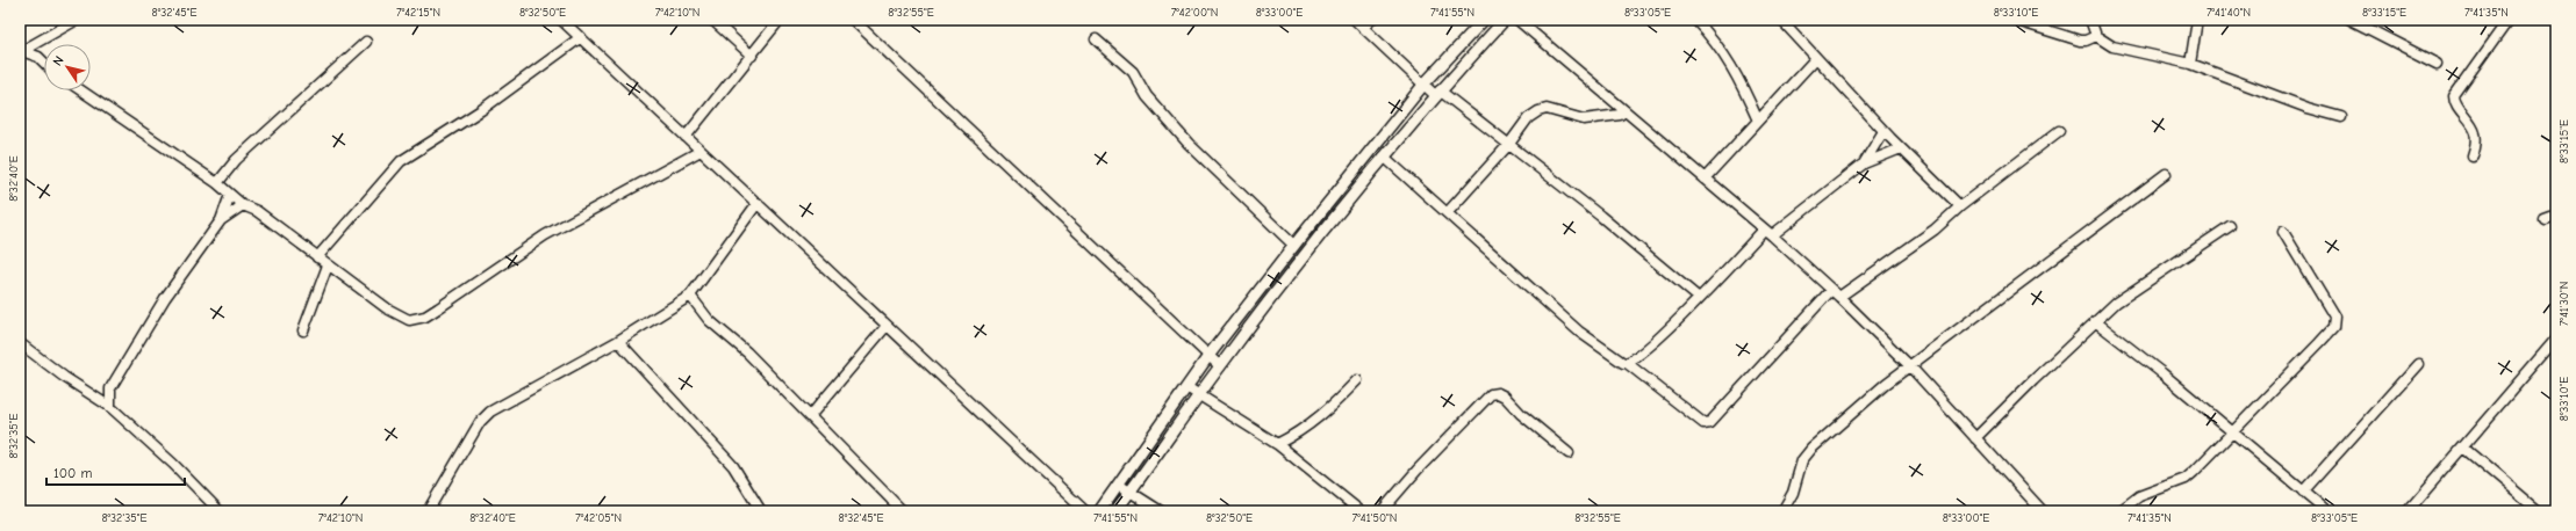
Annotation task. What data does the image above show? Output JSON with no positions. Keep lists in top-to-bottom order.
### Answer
{
  "scale_bar": "100 m",
  "north": "top left",
  "coordinates": [
    "8°32'45\"E",
    "7°42'15\"N",
    "8°32'50\"E",
    "7°42'10\"N",
    "8°32'55\"E",
    "7°42'00\"N",
    "8°33'00\"E",
    "7°41'55\"N",
    "8°33'05\"E",
    "8°33'10\"E",
    "7°41'40\"N",
    "8°33'15\"E",
    "7°41'35\"N",
    "8°32'40\"E",
    "7°41'30\"N",
    "8°32'35\"E",
    "7°42'05\"N",
    "7°41'50\"N"
  ]
}
